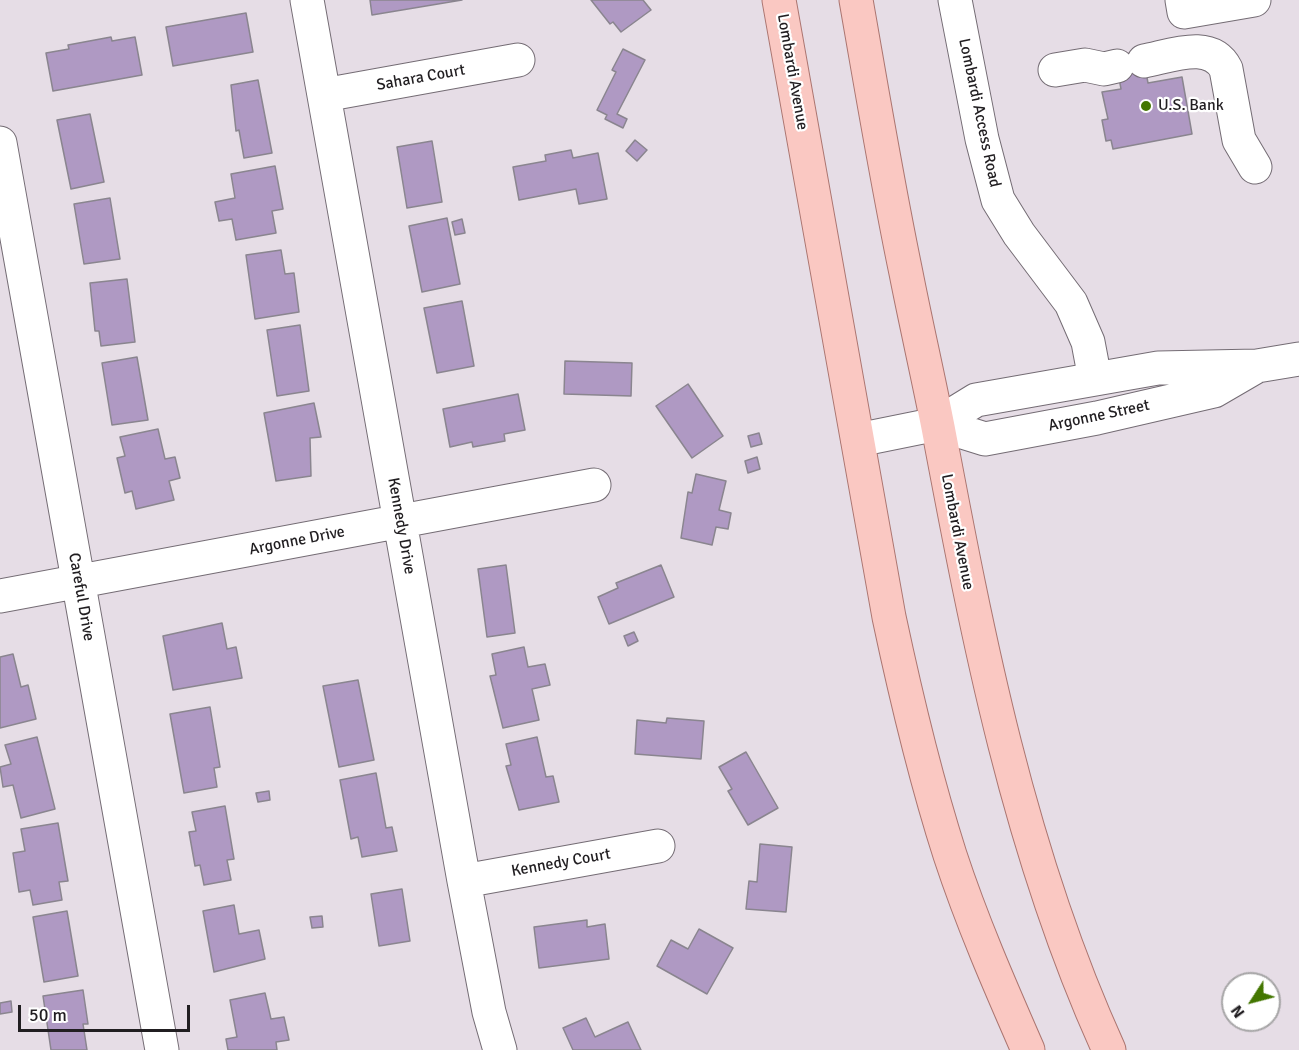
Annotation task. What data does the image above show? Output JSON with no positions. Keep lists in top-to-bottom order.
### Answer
{
  "streets": {
    "main road": ["Lombardi Avenue"],
    "street": [
      "Sahara Court",
      "Lombardi Access Road",
      "Argonne Street",
      "Kennedy Drive",
      "Argonne Drive",
      "Careful Drive",
      "Kennedy Court"
    ]
  },
  "crossings": [
    ["Lombardi Avenue", "Argonne Street"],
    ["Sahara Court", "Kennedy Drive"],
    ["Lombardi Access Road", "Argonne Street"],
    ["Kennedy Drive", "Argonne Drive"],
    ["Kennedy Drive", "Kennedy Court"],
    ["Argonne Drive", "Careful Drive"]
  ],
  "places": ["U.S. Bank"],
  "scale_bar": "50 m",
  "north": "bottom left"
}
